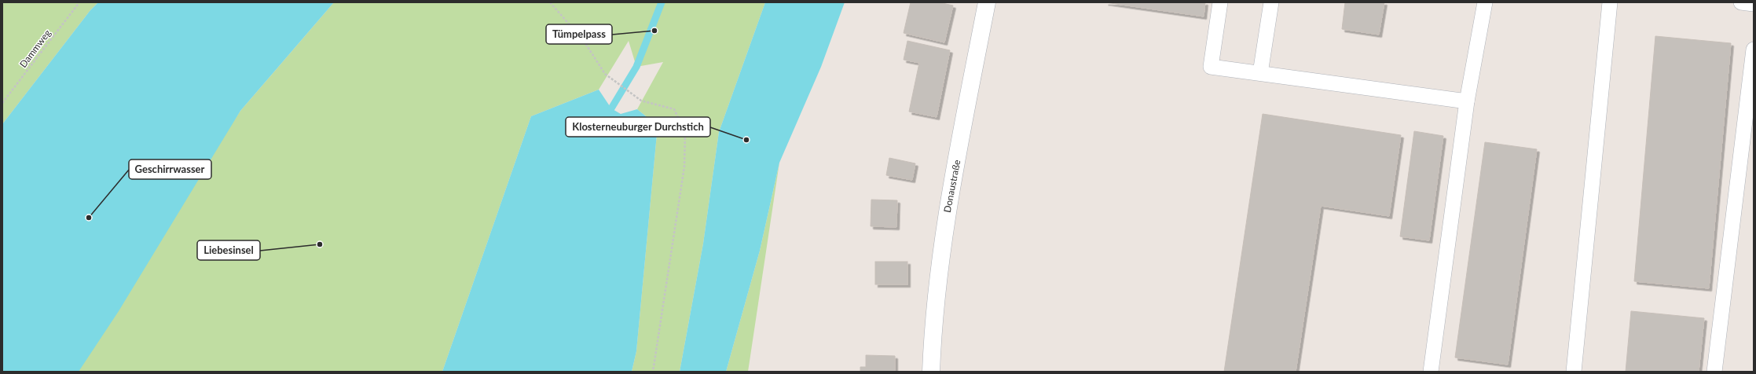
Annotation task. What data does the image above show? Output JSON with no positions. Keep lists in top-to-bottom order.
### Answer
{
  "streets": {
    "street": ["Donaustraße"],
    "path": ["Dammweg"]
  },
  "places": [
    "Tümpelpass",
    "Klosterneuburger Durchstich",
    "Geschirrwasser",
    "Liebesinsel"
  ]
}
